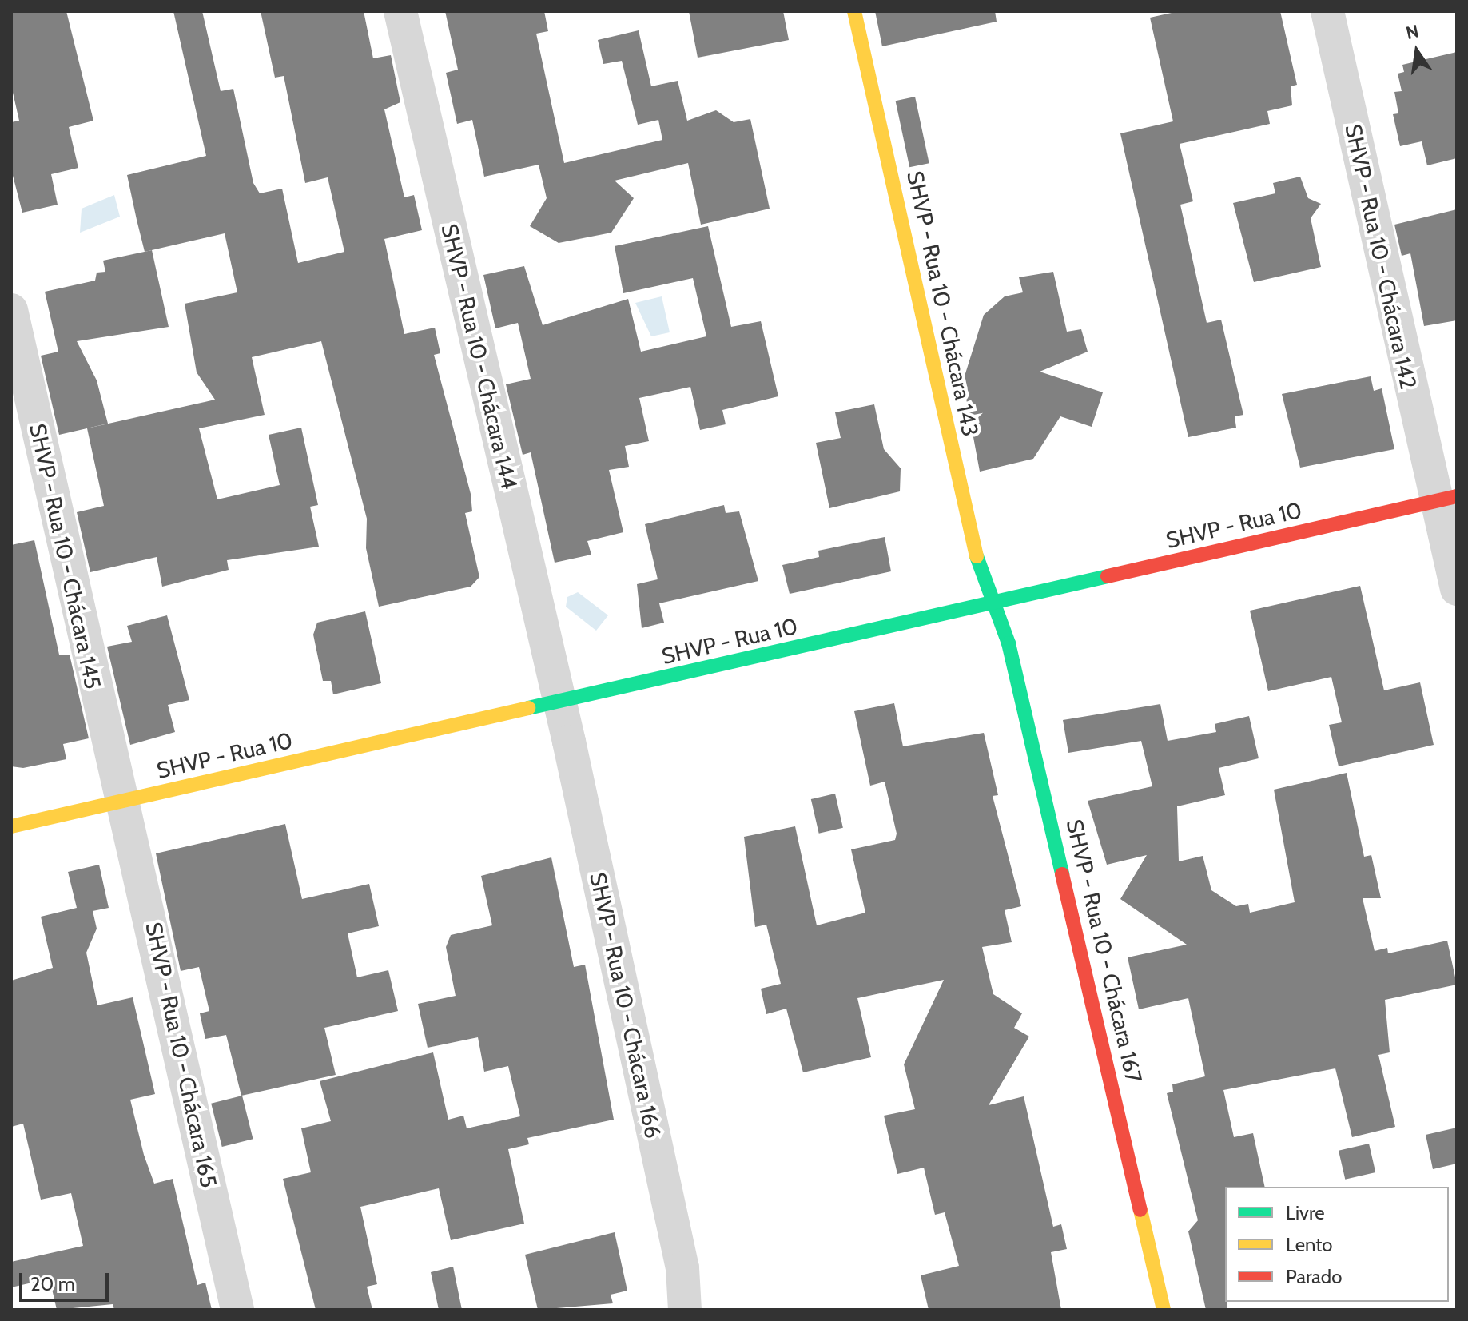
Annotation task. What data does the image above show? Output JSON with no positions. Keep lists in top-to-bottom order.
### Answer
{
  "streets": {
    "street": [
      "SHVP - Rua 10 - Chácara 142",
      "SHVP - Rua 10 - Chácara 143",
      "SHVP - Rua 10 - Chácara 144",
      "SHVP - Rua 10",
      "SHVP - Rua 10 - Chácara 145",
      "SHVP - Rua 10 - Chácara 167",
      "SHVP - Rua 10 - Chácara 166",
      "SHVP - Rua 10 - Chácara 165"
    ]
  },
  "crossings": [
    ["SHVP - Rua 10 - Chácara 142", "SHVP - Rua 10"],
    ["SHVP - Rua 10 - Chácara 143", "SHVP - Rua 10"],
    ["SHVP - Rua 10 - Chácara 143", "SHVP - Rua 10 - Chácara 167"],
    ["SHVP - Rua 10 - Chácara 144", "SHVP - Rua 10"],
    ["SHVP - Rua 10 - Chácara 144", "SHVP - Rua 10 - Chácara 166"],
    ["SHVP - Rua 10", "SHVP - Rua 10 - Chácara 145"],
    ["SHVP - Rua 10", "SHVP - Rua 10 - Chácara 167"],
    ["SHVP - Rua 10", "SHVP - Rua 10 - Chácara 166"],
    ["SHVP - Rua 10", "SHVP - Rua 10 - Chácara 165"],
    ["SHVP - Rua 10 - Chácara 145", "SHVP - Rua 10 - Chácara 165"]
  ],
  "legend": ["Livre", "Lento", "Parado"],
  "scale_bar": "20 m",
  "north": "top"
}
